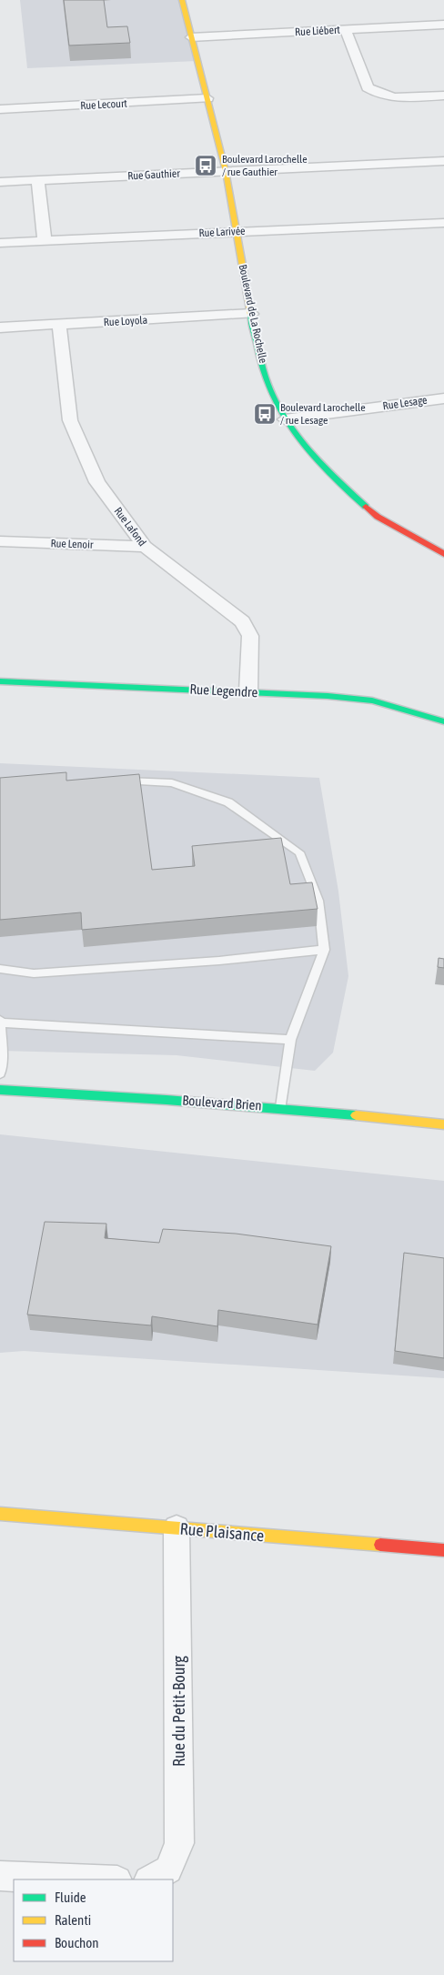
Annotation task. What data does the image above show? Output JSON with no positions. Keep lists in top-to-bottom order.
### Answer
{
  "streets": {
    "street": [
      "Rue Liébert",
      "Rue Lecourt",
      "Rue Gauthier",
      "Rue Larivée",
      "Boulevard de La Rochelle",
      "Rue Loyola",
      "Rue Lesage",
      "Rue Lafond",
      "Rue Lenoir",
      "Rue Legendre",
      "Boulevard Brien",
      "Rue Plaisance",
      "Rue du Petit-Bourg"
    ]
  },
  "crossings": [
    ["Rue Liébert", "Boulevard de La Rochelle"],
    ["Rue Lecourt", "Boulevard de La Rochelle"],
    ["Rue Gauthier", "Boulevard de La Rochelle"],
    ["Rue Larivée", "Boulevard de La Rochelle"],
    ["Boulevard de La Rochelle", "Rue Loyola"],
    ["Boulevard de La Rochelle", "Rue Lesage"],
    ["Rue Loyola", "Rue Lafond"],
    ["Rue Lafond", "Rue Lenoir"],
    ["Rue Lafond", "Rue Legendre"],
    ["Rue Plaisance", "Rue du Petit-Bourg"]
  ],
  "places": {
    "bus stop": ["Boulevard Larochelle / rue Gauthier", "Boulevard Larochelle / rue Lesage"]
  },
  "legend": ["Fluide", "Ralenti", "Bouchon"]
}
